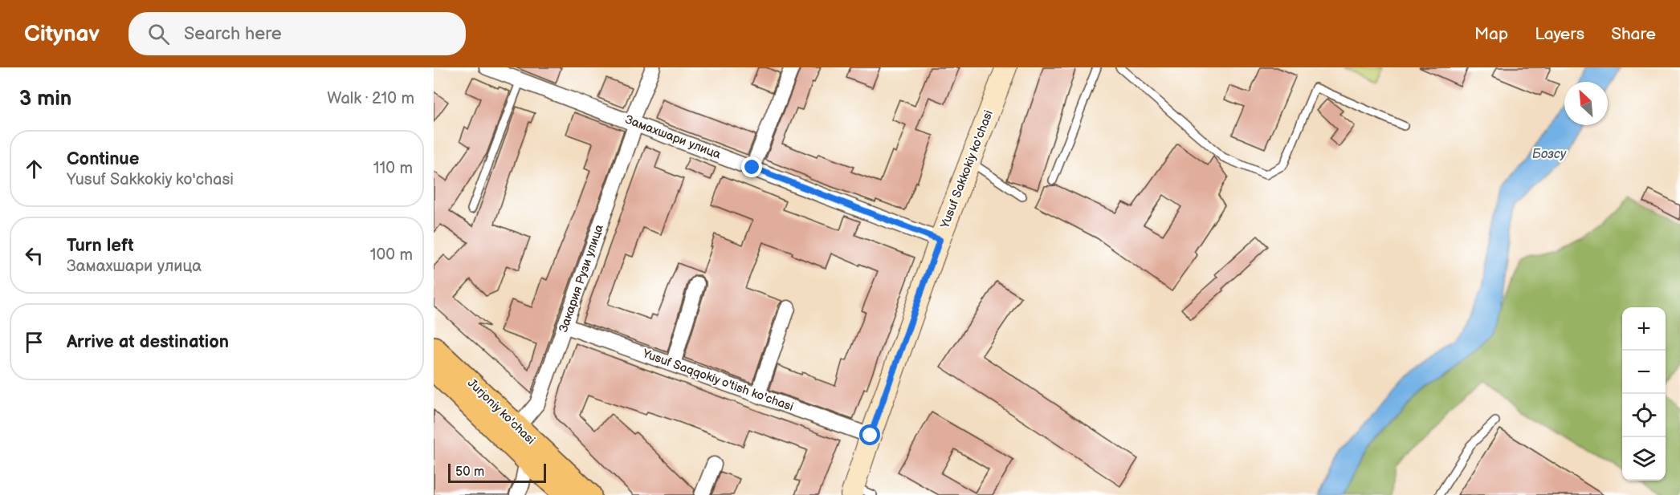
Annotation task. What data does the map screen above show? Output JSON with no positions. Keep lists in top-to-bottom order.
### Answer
{
  "streets": {
    "main road": ["Yusuf Sakkokiy ko'chasi", "Jurjoniy ko'chasi"],
    "street": ["Замахшари улица", "Закария Рузи улица", "Yusuf Saqqokiy o'tish ko'chasi"]
  },
  "crossings": [
    ["Замахшари улица", "Yusuf Sakkokiy ko'chasi"],
    ["Замахшари улица", "Закария Рузи улица"],
    ["Yusuf Sakkokiy ko'chasi", "Yusuf Saqqokiy o'tish ko'chasi"],
    ["Закария Рузи улица", "Yusuf Saqqokiy o'tish ko'chasi"],
    ["Закария Рузи улица", "Jurjoniy ko'chasi"]
  ],
  "water": ["Бозсу"],
  "scale_bar": "50 m",
  "north": "top left",
  "page": {
    "header": "Citynav",
    "search": "Search here",
    "nav": ["Map", "Layers", "Share"],
    "heading": ["3 min", "Walk · 210 m"],
    "list": [
      ["Continue", "Yusuf Sakkokiy ko'chasi", "110 m"],
      ["Turn left", "Замахшари улица", "100 m"],
      "Arrive at destination"
    ],
    "map_buttons": ["+", "−"],
    "scale": "50 m"
  }
}
